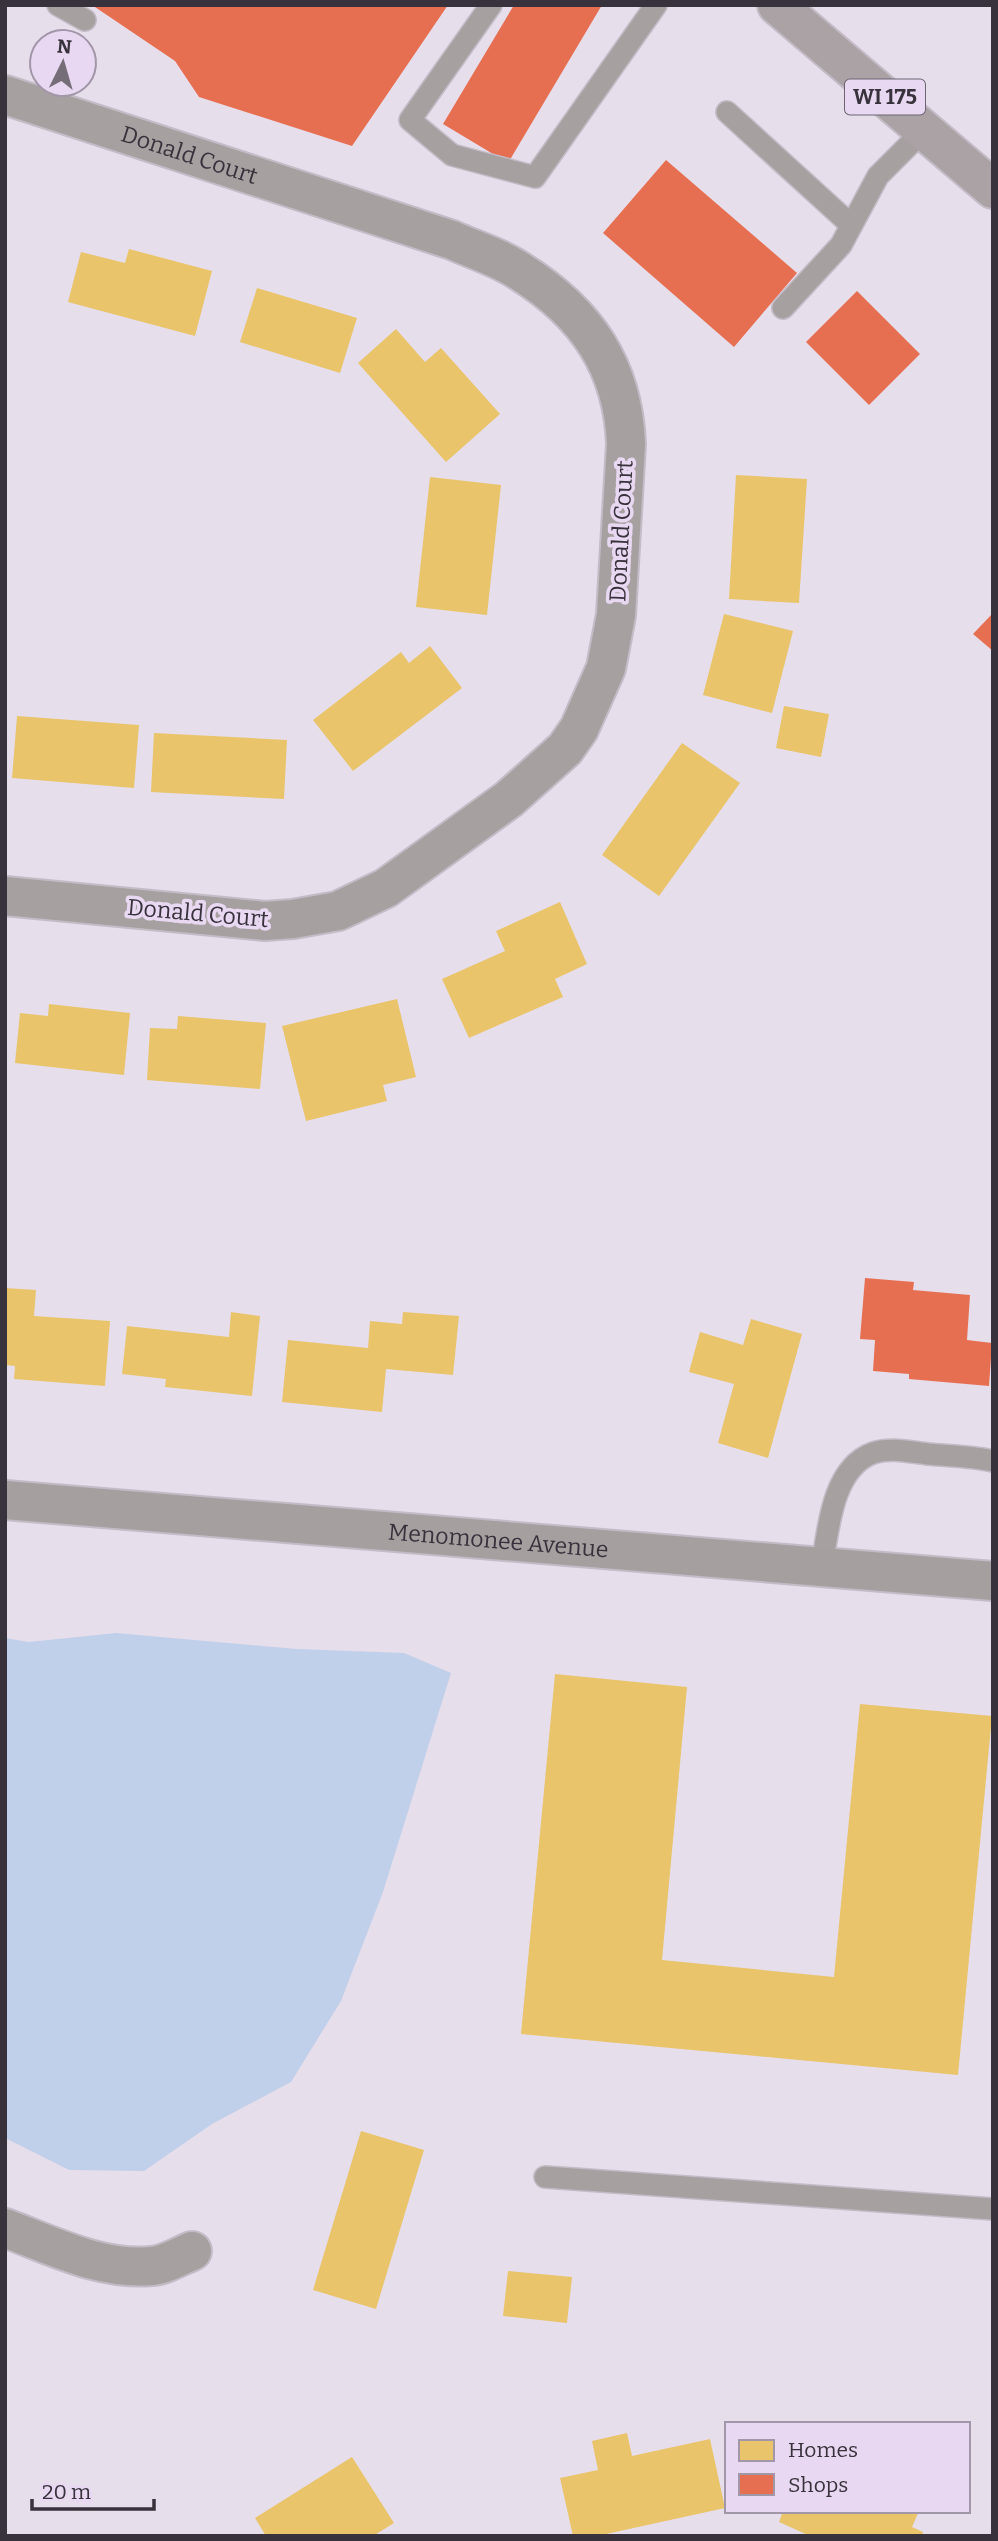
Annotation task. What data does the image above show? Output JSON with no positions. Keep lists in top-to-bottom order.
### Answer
{
  "streets": {
    "main road": ["WI 175"],
    "street": ["Donald Court", "Menomonee Avenue"]
  },
  "legend": ["Homes", "Shops"],
  "scale_bar": "20 m",
  "north": "top"
}
